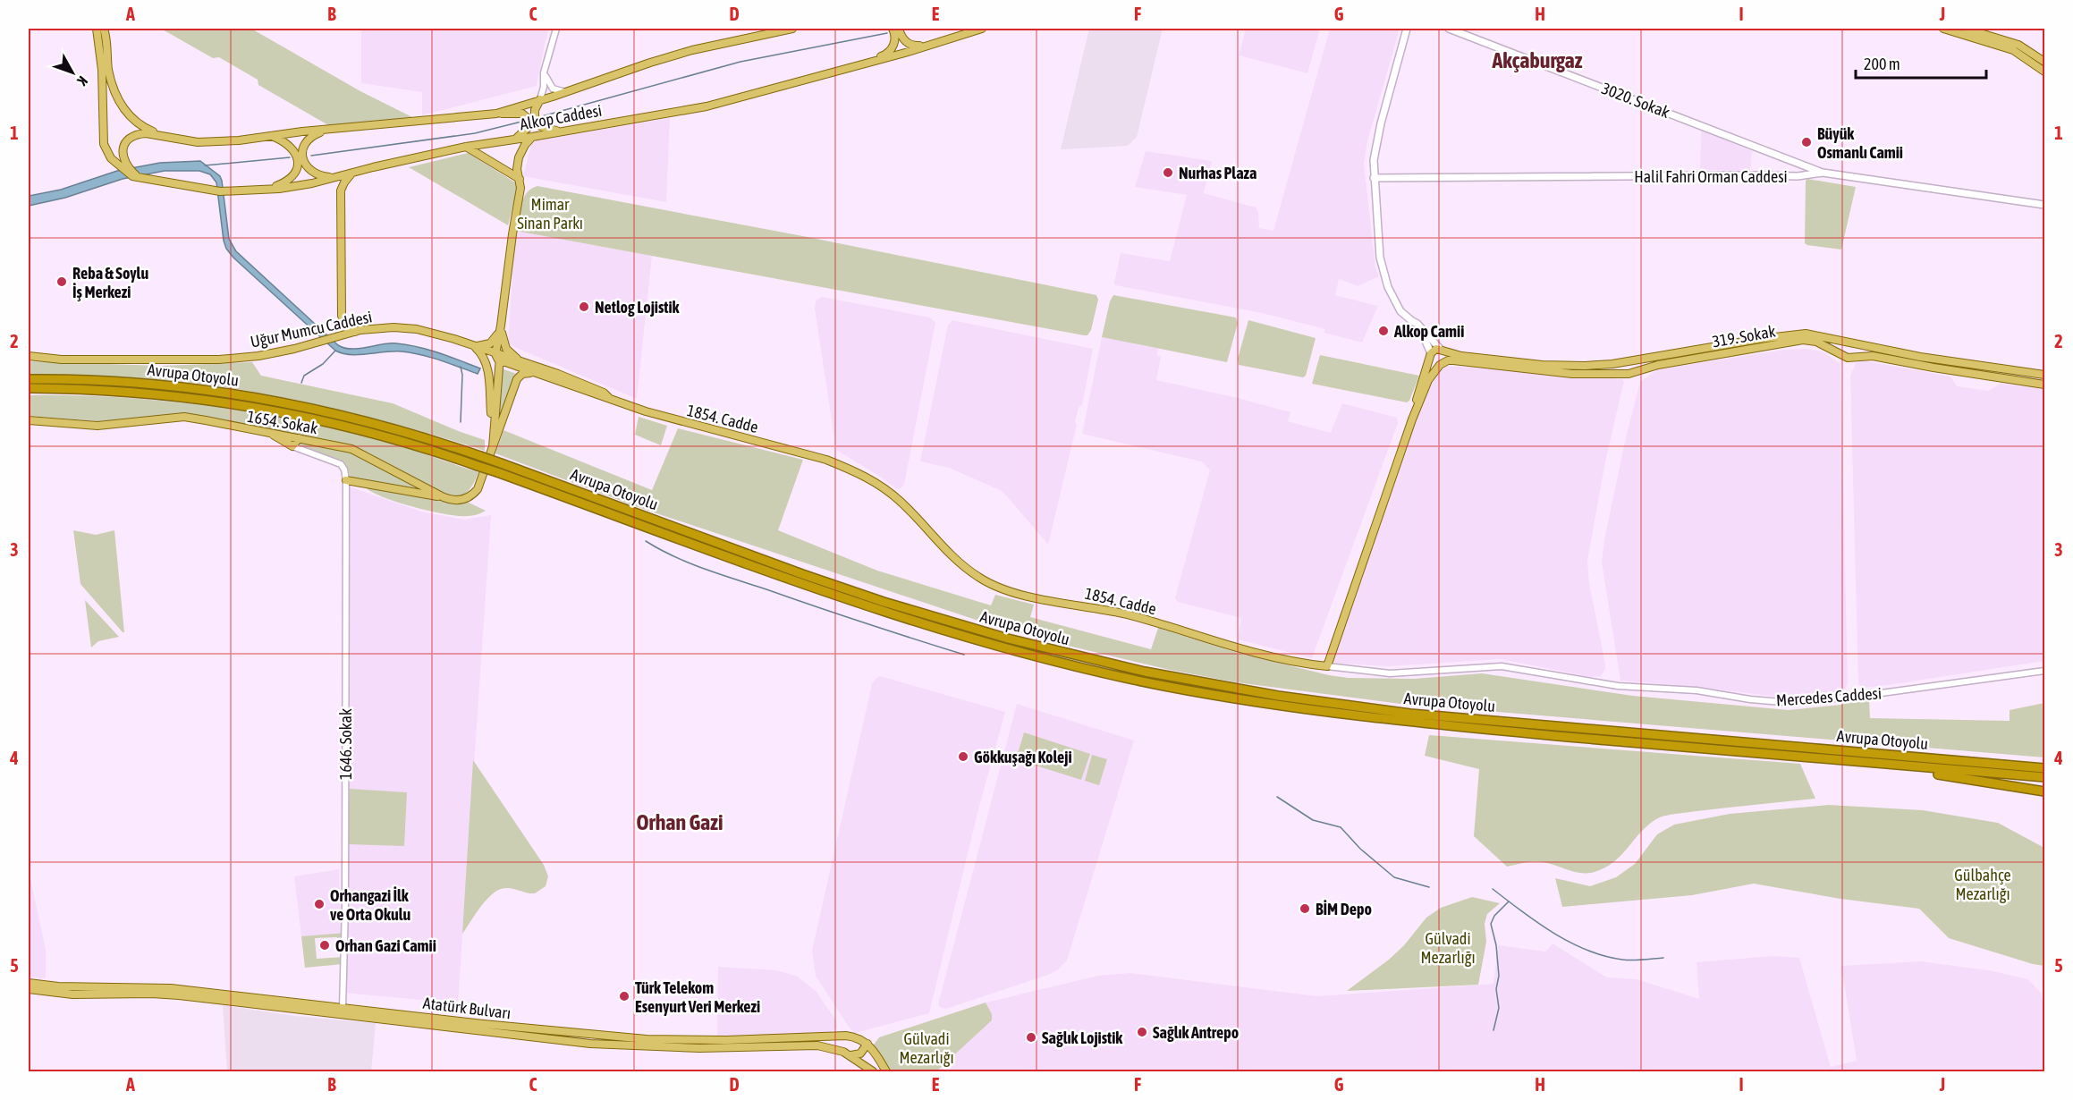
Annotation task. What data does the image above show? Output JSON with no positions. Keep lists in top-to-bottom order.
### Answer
{
  "streets": {
    "highway": ["Avrupa Otoyolu"],
    "main road": [
      "3020. Sokak",
      "Alkop Caddesi",
      "Halil Fahri Orman Caddesi",
      "Uğur Mumcu Caddesi",
      "319. Sokak",
      "1854. Cadde",
      "1654. Sokak",
      "Atatürk Bulvarı"
    ],
    "street": ["Mercedes Caddesi", "1646. Sokak"]
  },
  "crossings": [
    ["3020. Sokak", "Halil Fahri Orman Caddesi"],
    ["1854. Cadde", "Mercedes Caddesi"],
    ["1646. Sokak", "Atatürk Bulvarı"]
  ],
  "districts": ["Akçaburgaz", "Orhan Gazi"],
  "parks": [
    "Mimar Sinan Parkı",
    "Gülbahçe Mezarlığı",
    "Gülvadi Mezarlıḡı",
    "Gülvadi Mezarlığı"
  ],
  "places": [
    "Büyük Osmanlı Camii",
    "Nurhas Plaza",
    "Reba & Soylu İş Merkezi",
    "Netlog Lojistik",
    "Alkop Camii",
    "Gökkuşağı Koleji",
    "Orhangazi İlk ve Orta Okulu",
    "BİM Depo",
    "Orhan Gazi Camii",
    "Türk Telekom Esenyurt Veri Merkezi",
    "Sağlık Antrepo",
    "Sağlık Lojistik"
  ],
  "scale_bar": "200 m",
  "north": "bottom right",
  "grid": {
    "columns": [
      "A",
      "B",
      "C",
      "D",
      "E",
      "F",
      "G",
      "H",
      "I",
      "J"
    ],
    "rows": [
      "1",
      "2",
      "3",
      "4",
      "5"
    ]
  }
}
